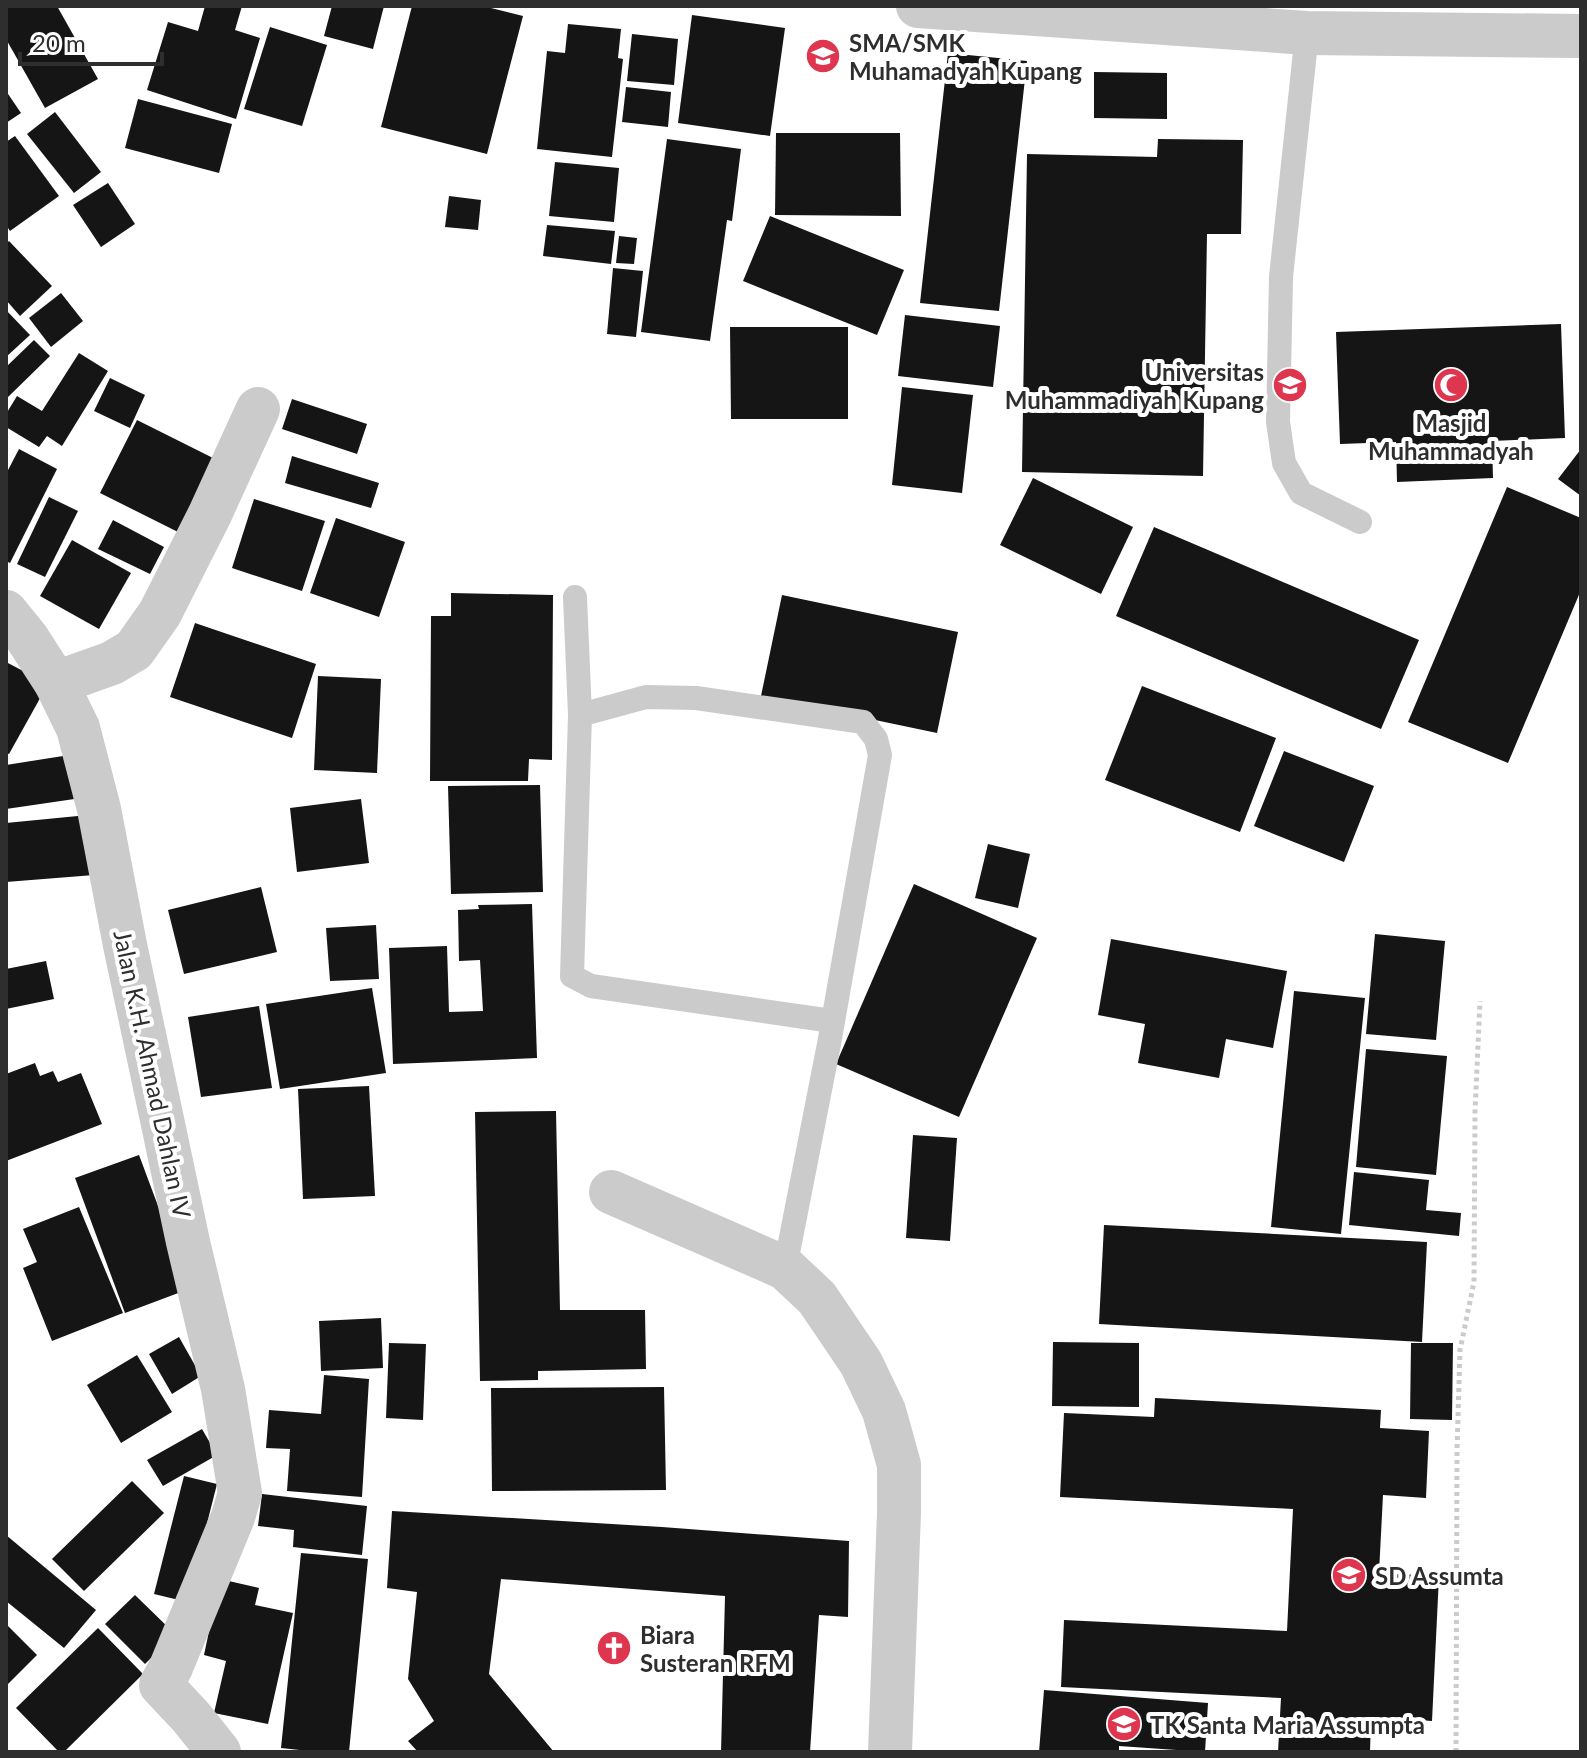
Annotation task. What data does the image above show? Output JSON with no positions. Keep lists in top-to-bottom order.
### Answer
{
  "streets": {
    "street": ["Jalan K.H. Ahmad Dahlan IV"]
  },
  "places": {
    "school or university": [
      "SMA/SMK Muhamadyah Kupang",
      "Universitas Muhammadiyah Kupang",
      "SD Assumta",
      "TK Santa Maria Assumpta"
    ],
    "mosque": ["Masjid Muhammadyah"],
    "church": ["Biara Susteran RFM"]
  },
  "scale_bar": "20 m"
}
